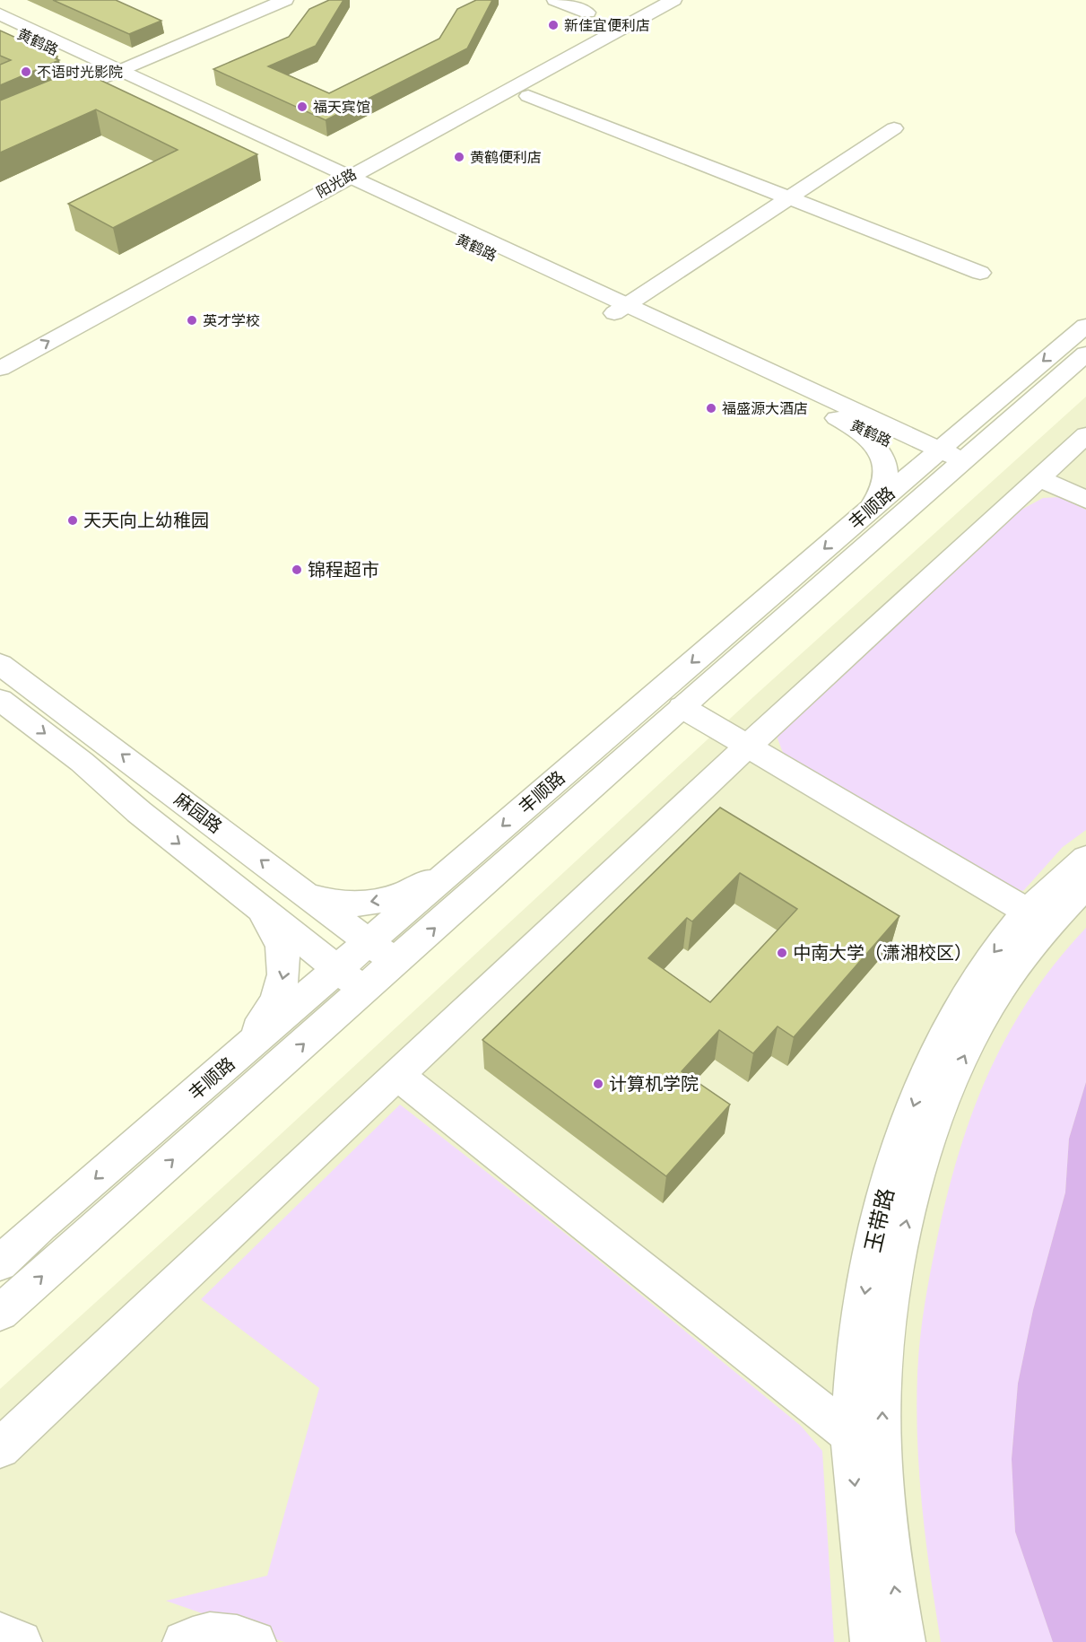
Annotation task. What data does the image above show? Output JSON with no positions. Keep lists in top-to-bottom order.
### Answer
{
  "streets": {
    "street": [
      "黄鹤路",
      "阳光路",
      "丰顺路",
      "麻园路",
      "玉带路"
    ]
  },
  "crossings": [
    ["黄鹤路", "阳光路"],
    ["黄鹤路", "丰顺路"],
    ["丰顺路", "麻园路"]
  ],
  "places": [
    "新佳宜便利店",
    "不语时光影院",
    "福天宾馆",
    "黄鹤便利店",
    "英才学校",
    "福盛源大酒店",
    "天天向上幼稚园",
    "锦程超市",
    "中南大学（潇湘校区）",
    "计算机学院"
  ]
}
